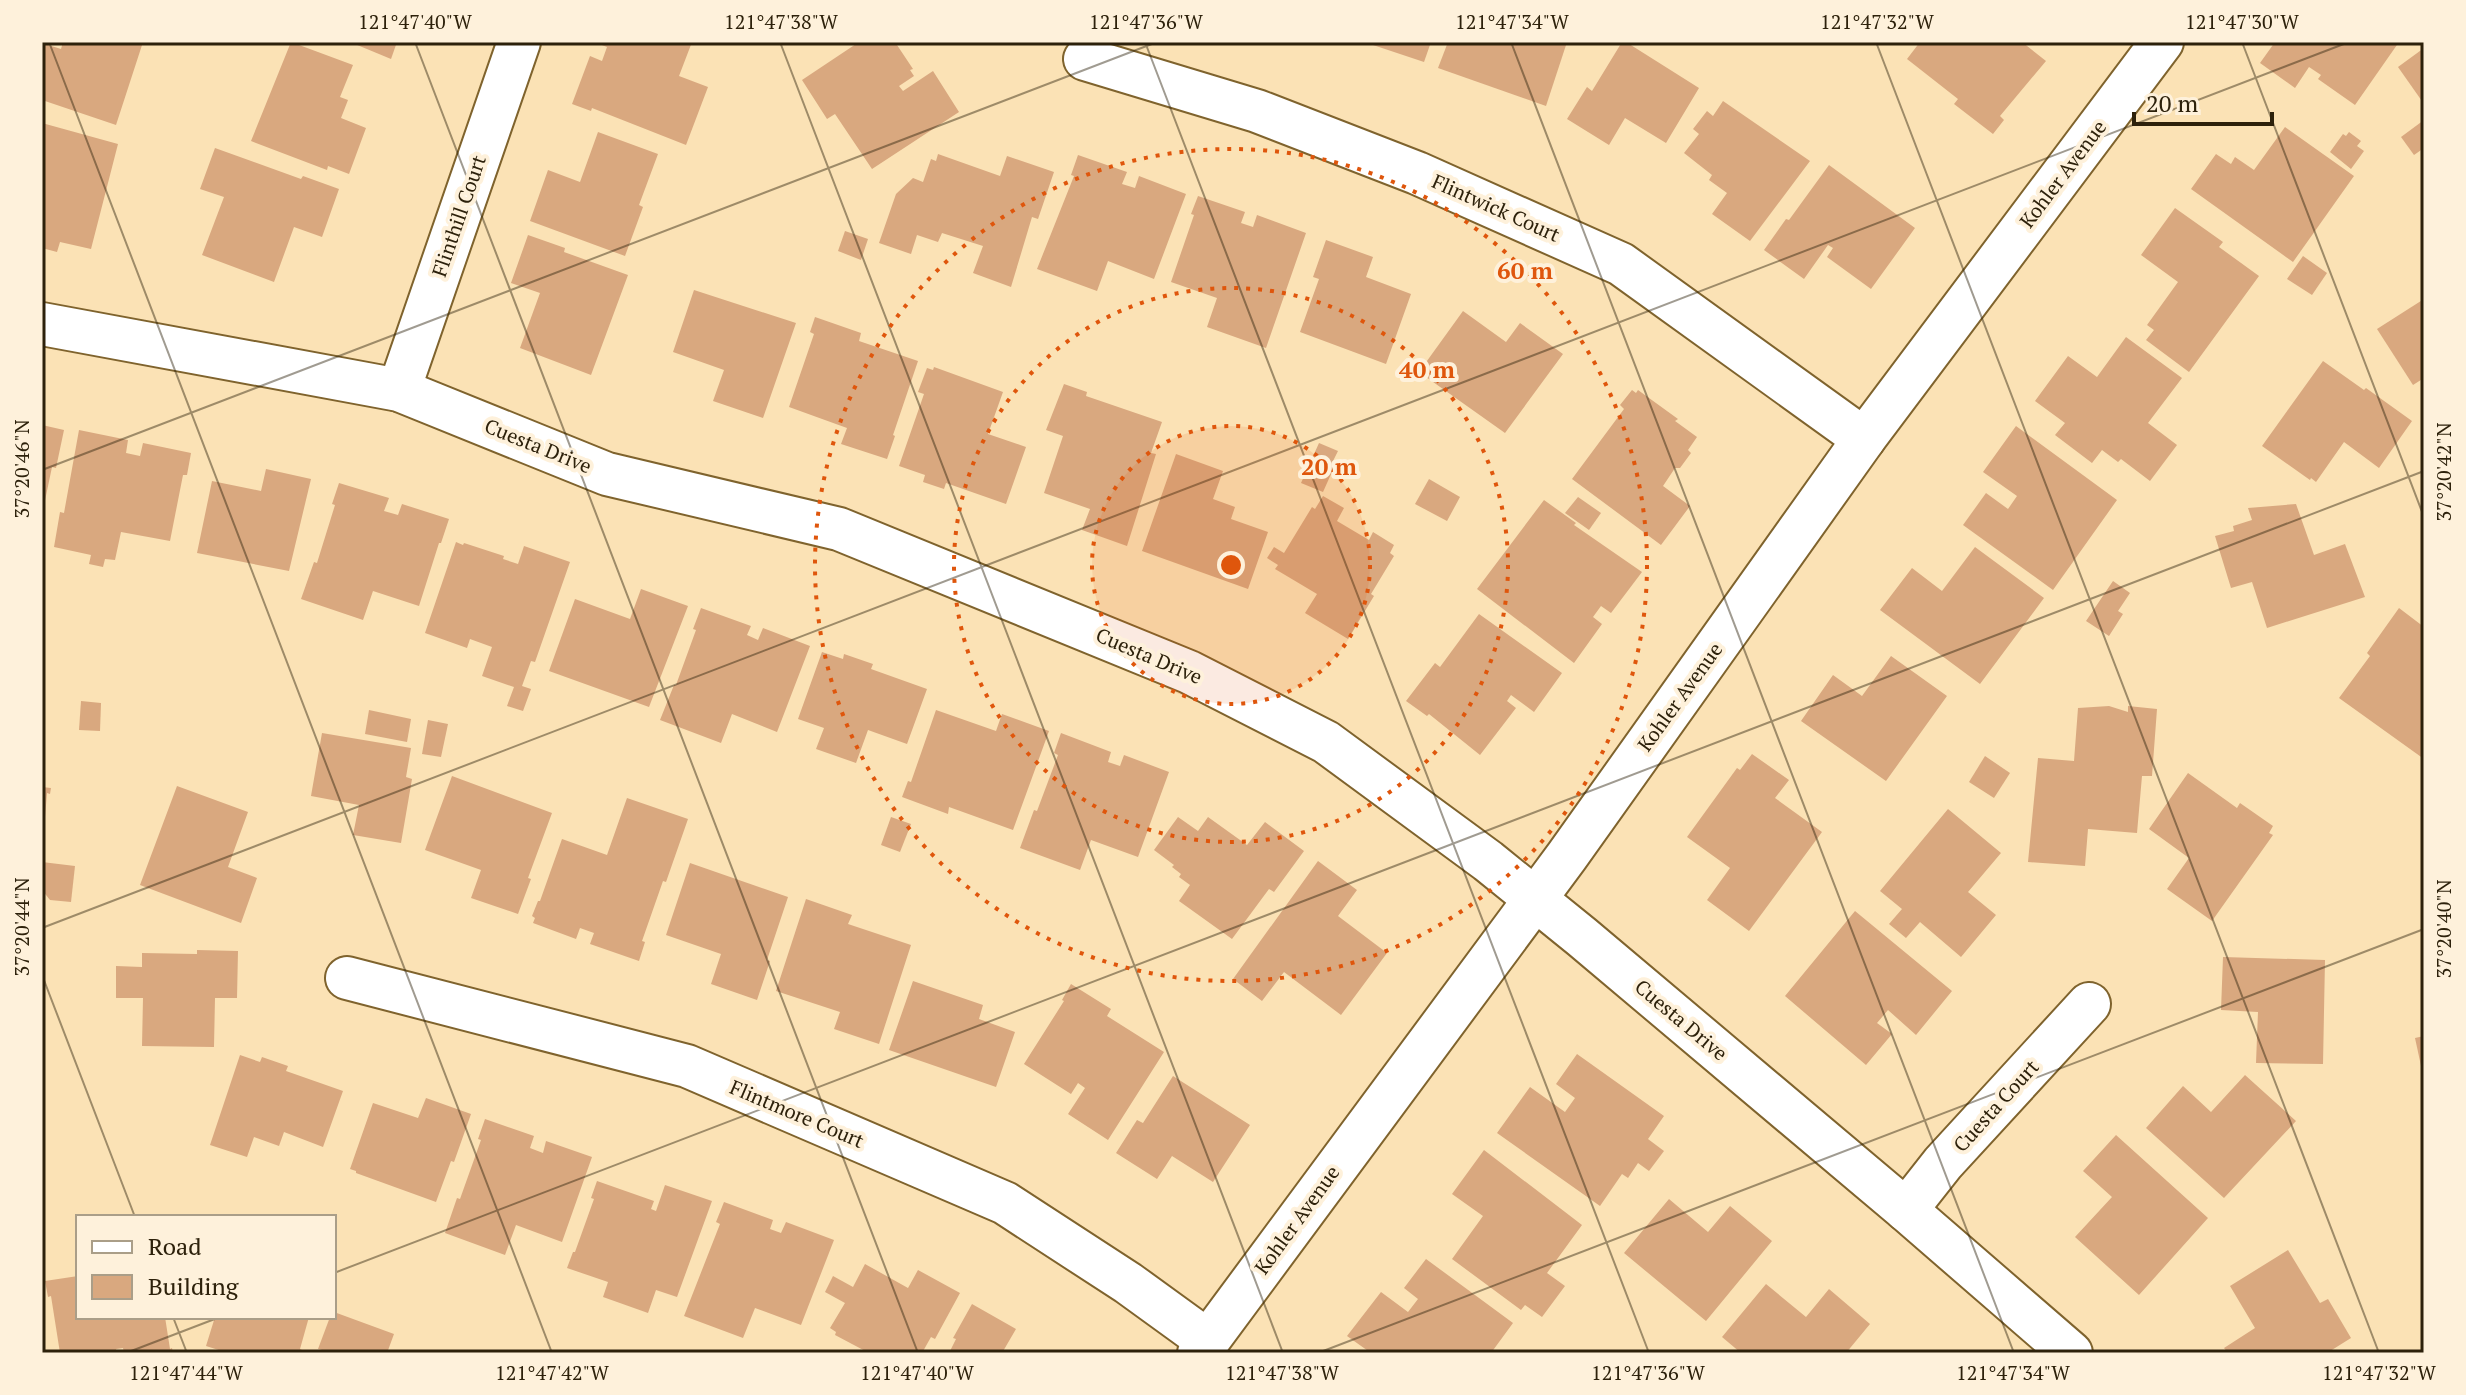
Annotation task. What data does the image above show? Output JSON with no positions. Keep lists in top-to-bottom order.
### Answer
{
  "streets": {
    "street": [
      "Kohler Avenue",
      "Flintwick Court",
      "Flinthill Court",
      "Cuesta Drive",
      "Cuesta Court",
      "Flintmore Court"
    ]
  },
  "crossings": [
    ["Kohler Avenue", "Flintwick Court"],
    ["Kohler Avenue", "Cuesta Drive"],
    ["Kohler Avenue", "Flintmore Court"],
    ["Flinthill Court", "Cuesta Drive"],
    ["Cuesta Drive", "Cuesta Court"]
  ],
  "legend": ["Road", "Building"],
  "scale_bar": "20 m",
  "coordinates": [
    "121°47'40\"W",
    "121°47'38\"W",
    "121°47'36\"W",
    "121°47'34\"W",
    "121°47'32\"W",
    "121°47'30\"W",
    "37°20'46\"N",
    "37°20'42\"N",
    "37°20'44\"N",
    "37°20'40\"N",
    "121°47'44\"W",
    "121°47'42\"W"
  ],
  "rings": ["60 m", "40 m", "20 m"]
}
